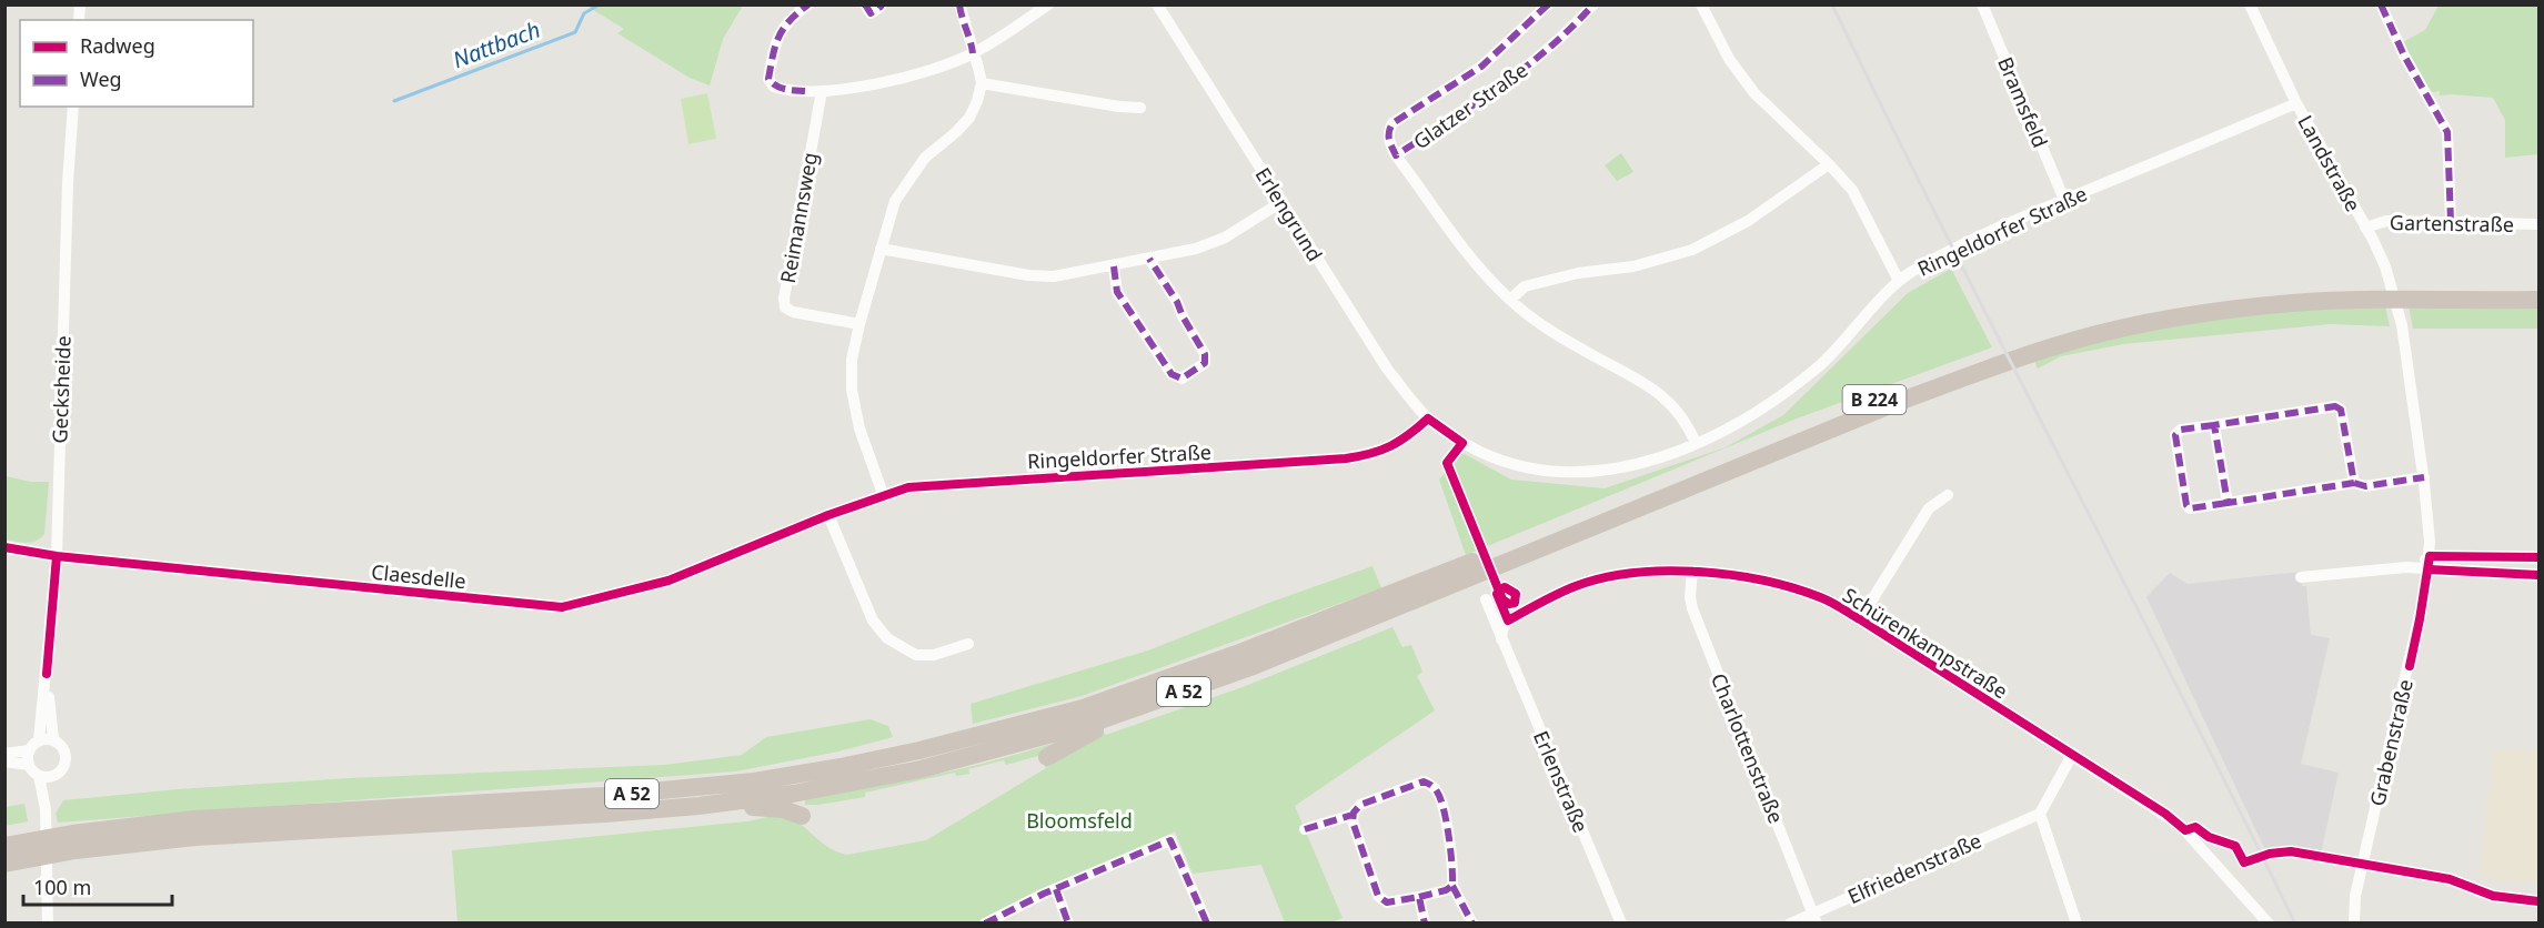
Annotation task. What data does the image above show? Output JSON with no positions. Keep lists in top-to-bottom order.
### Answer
{
  "streets": {
    "highway": ["B 224", "A 52"],
    "street": [
      "Bramsfeld",
      "Glatzer Straße",
      "Landstraße",
      "Erlengrund",
      "Reimannsweg",
      "Gartenstraße",
      "Ringeldorfer Straße",
      "Gecksheide",
      "Claesdelle",
      "Schürenkampstraße",
      "Grabenstraße",
      "Charlottenstraße",
      "Erlenstraße",
      "Elfriedenstraße"
    ]
  },
  "crossings": [
    ["Bramsfeld", "Ringeldorfer Straße"],
    ["Landstraße", "Gartenstraße"],
    ["Landstraße", "Ringeldorfer Straße"],
    ["Landstraße", "Grabenstraße"],
    ["Erlengrund", "Ringeldorfer Straße"],
    ["Ringeldorfer Straße", "Claesdelle"],
    ["Gecksheide", "Claesdelle"],
    ["B 224", "A 52"],
    ["Schürenkampstraße", "Charlottenstraße"],
    ["Schürenkampstraße", "Erlenstraße"],
    ["Charlottenstraße", "Elfriedenstraße"]
  ],
  "water": ["Nattbach"],
  "parks": ["Bloomsfeld"],
  "legend": ["Radweg", "Weg"],
  "scale_bar": "100 m"
}
